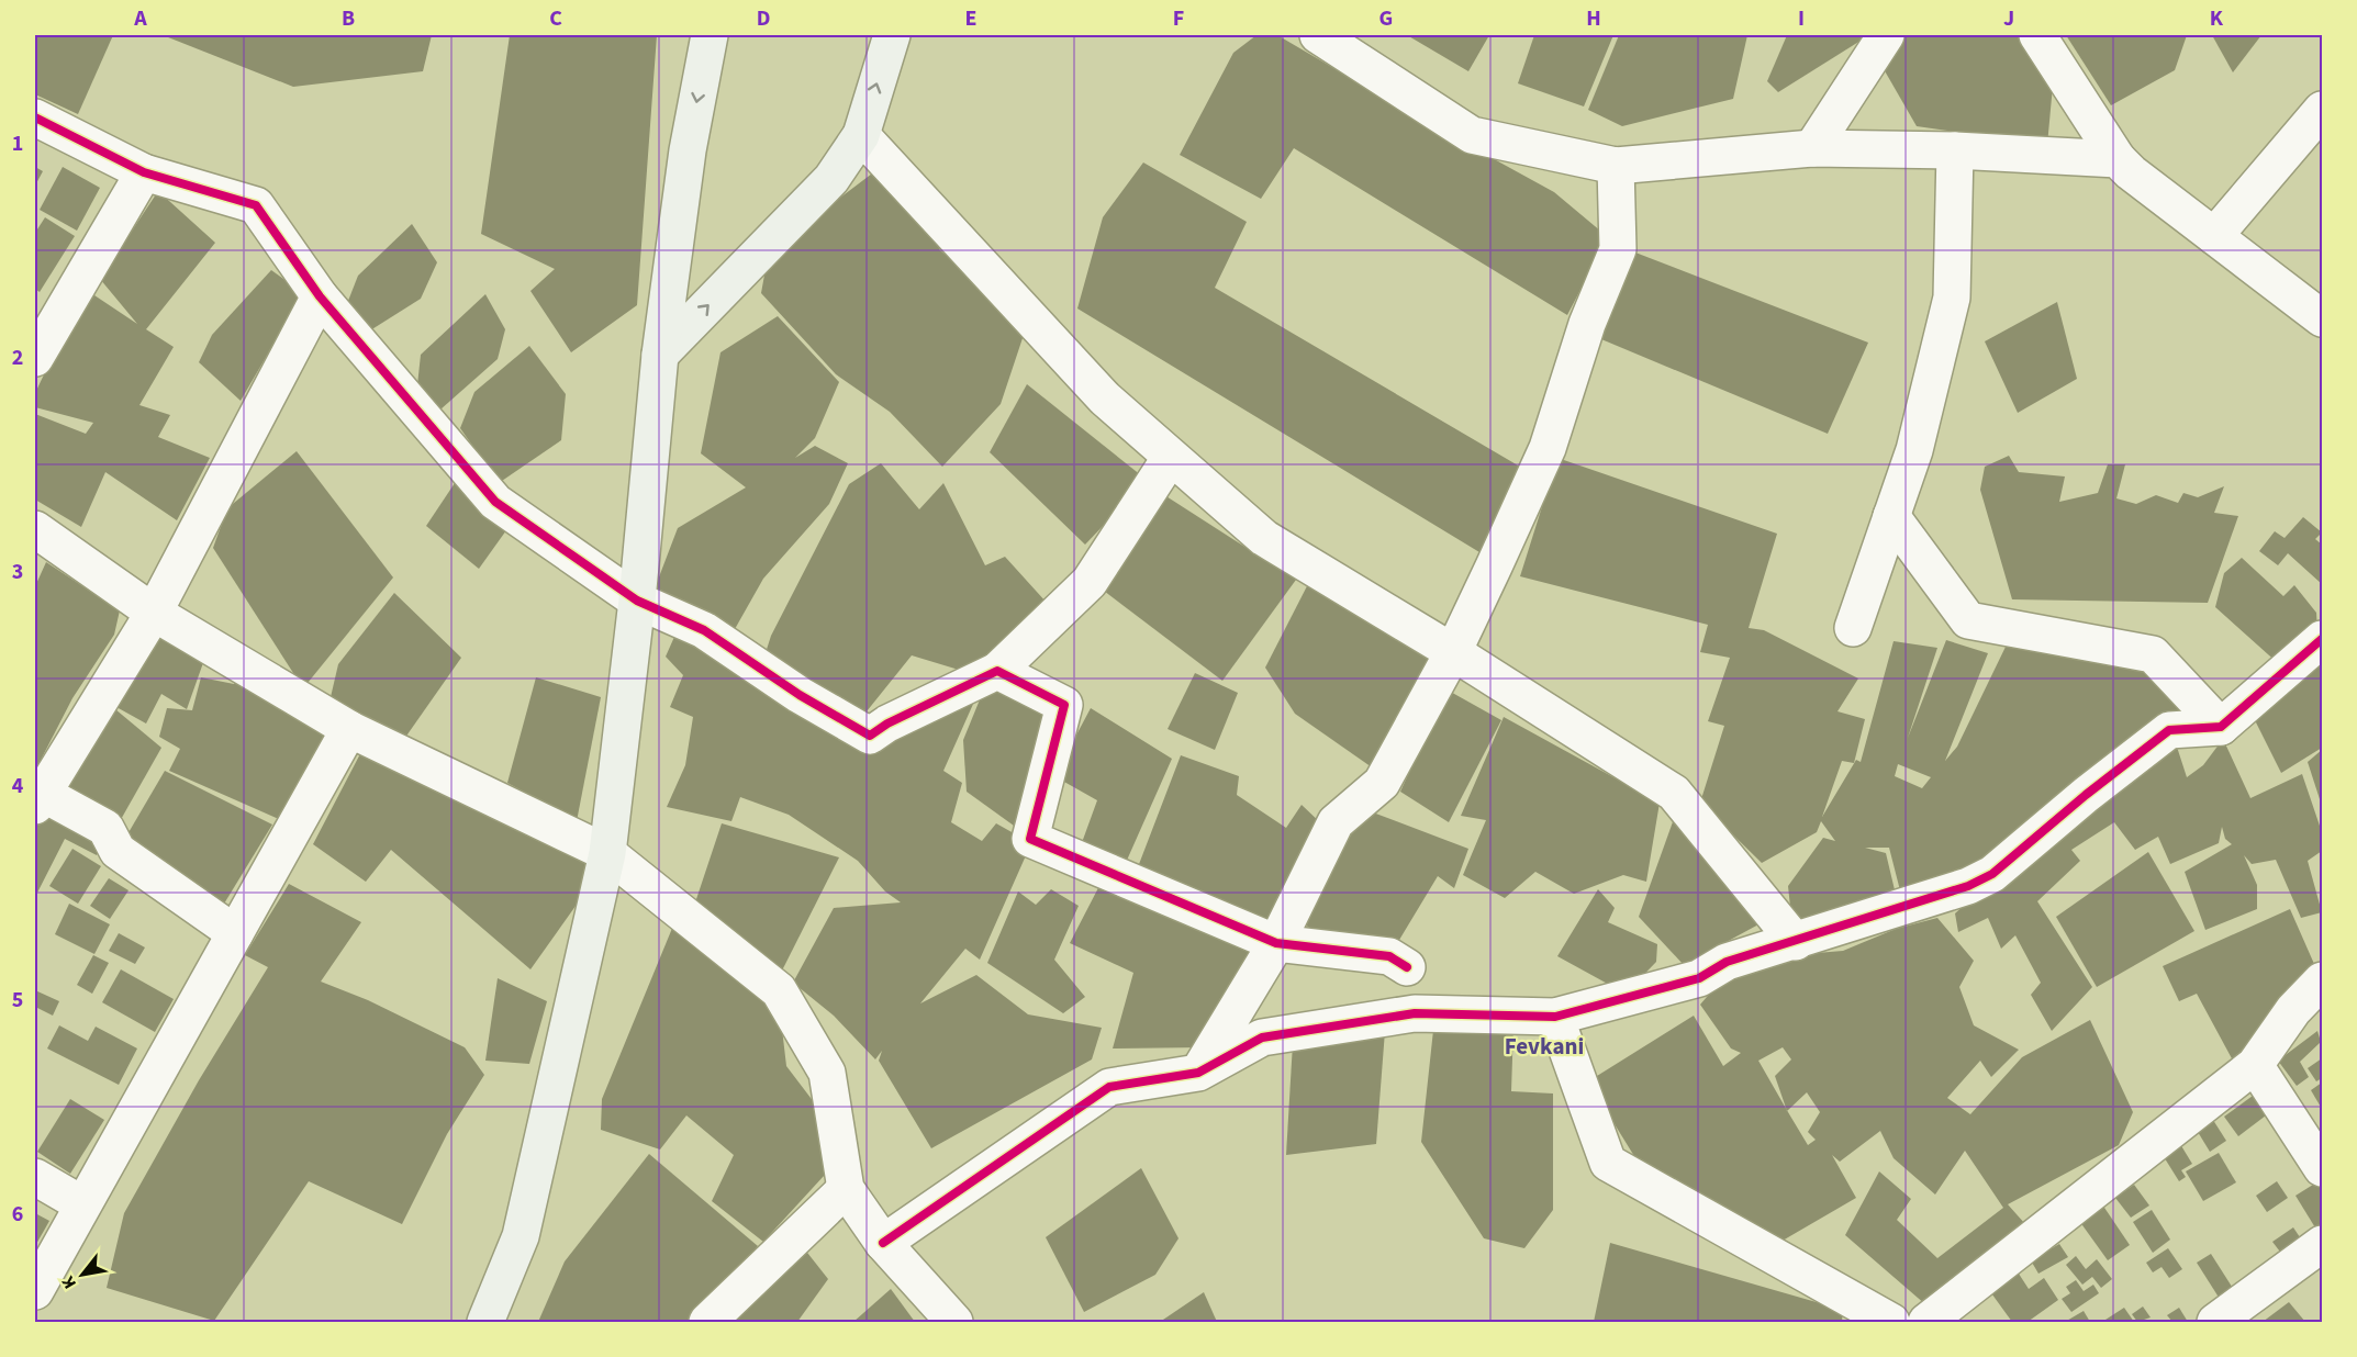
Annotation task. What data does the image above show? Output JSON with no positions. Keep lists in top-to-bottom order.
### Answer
{
  "districts": ["Fevkani"],
  "north": "bottom left",
  "grid": {
    "columns": [
      "A",
      "B",
      "C",
      "D",
      "E",
      "F",
      "G",
      "H",
      "I",
      "J",
      "K"
    ],
    "rows": [
      "1",
      "2",
      "3",
      "4",
      "5",
      "6"
    ]
  }
}
